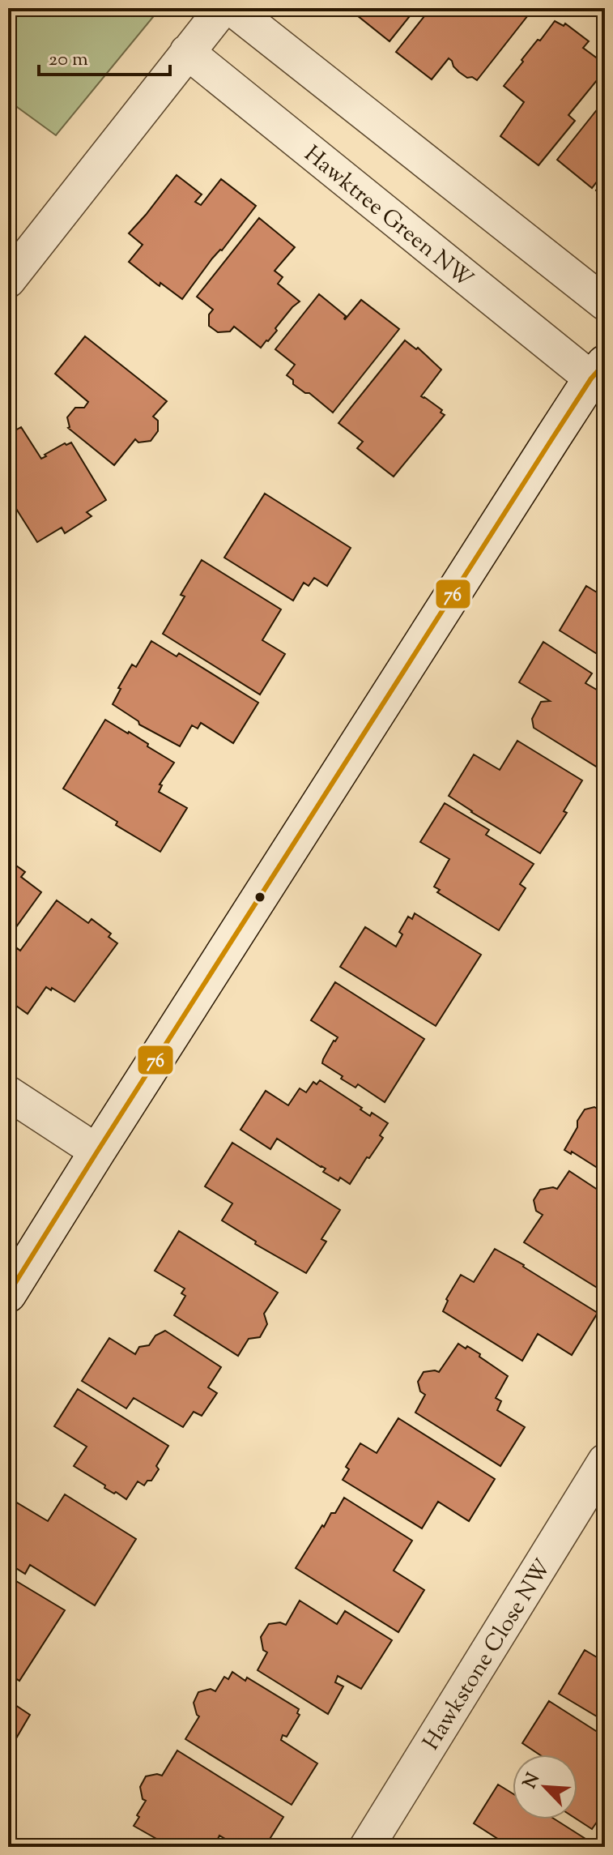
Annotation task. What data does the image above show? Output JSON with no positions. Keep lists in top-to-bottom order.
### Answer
{
  "streets": {
    "street": ["Hawktree Green NW", "Hawkstone Close NW"]
  },
  "lines": ["transit line 76"],
  "scale_bar": "20 m",
  "north": "top left"
}
